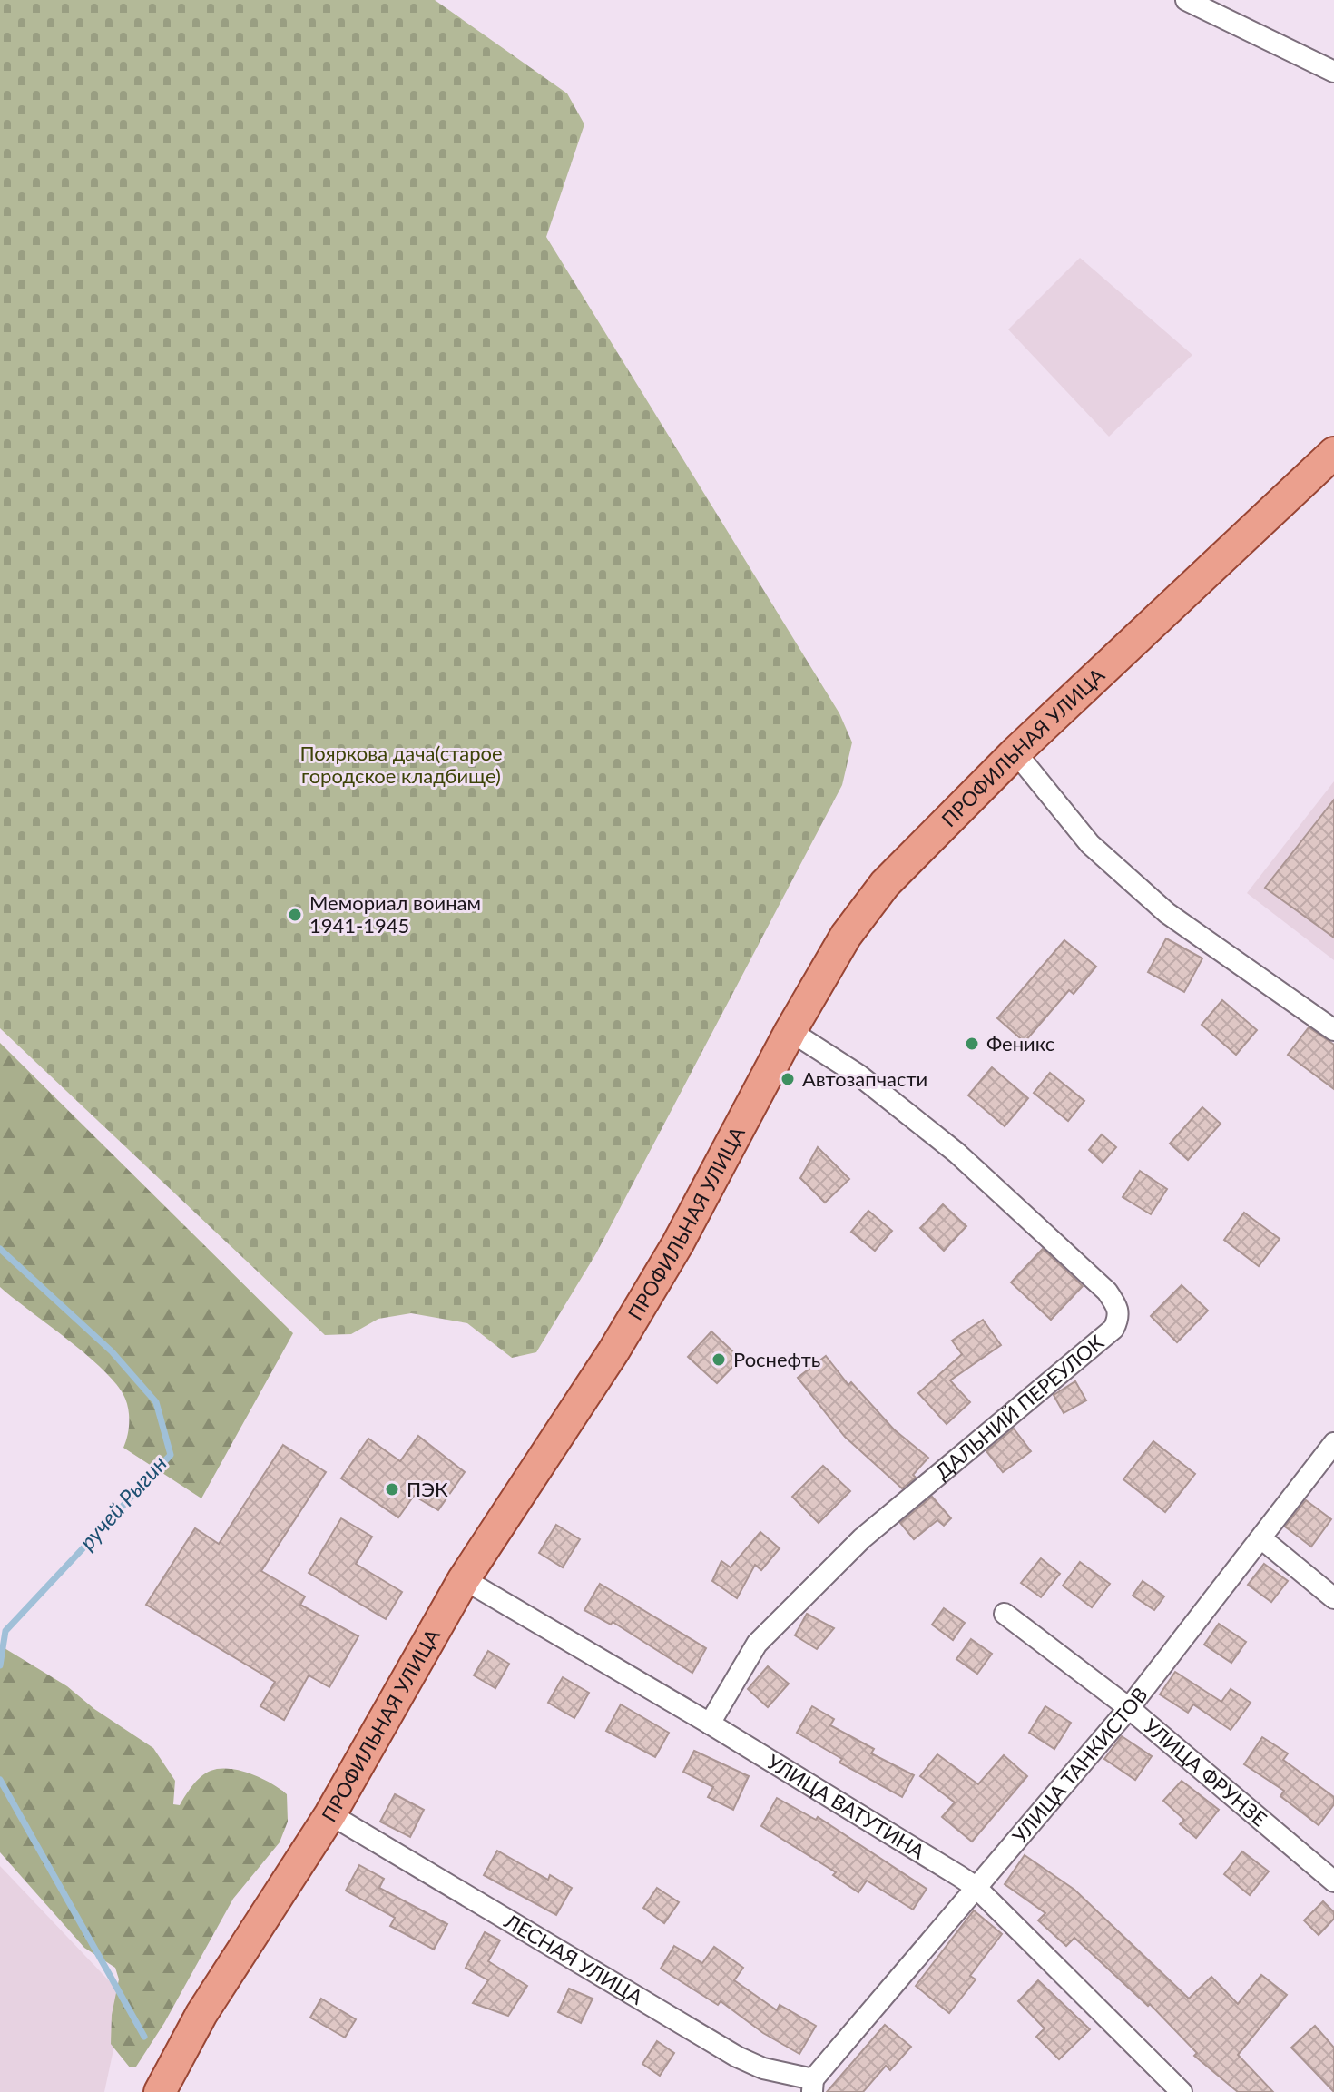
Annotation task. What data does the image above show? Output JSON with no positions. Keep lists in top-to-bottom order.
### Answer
{
  "streets": {
    "main road": ["ПРОФИЛЬНАЯ УЛИЦА"],
    "street": [
      "ДАЛЬНИЙ ПЕРЕУЛОК",
      "УЛИЦА ТАНКИСТОВ",
      "УЛИЦА ФРУНЗЕ",
      "УЛИЦА ВАТУТИНА",
      "ЛЕСНАЯ УЛИЦА"
    ]
  },
  "crossings": [
    ["ПРОФИЛЬНАЯ УЛИЦА", "ДАЛЬНИЙ ПЕРЕУЛОК"],
    ["ПРОФИЛЬНАЯ УЛИЦА", "УЛИЦА ВАТУТИНА"],
    ["ПРОФИЛЬНАЯ УЛИЦА", "ЛЕСНАЯ УЛИЦА"],
    ["ДАЛЬНИЙ ПЕРЕУЛОК", "УЛИЦА ВАТУТИНА"],
    ["УЛИЦА ТАНКИСТОВ", "УЛИЦА ФРУНЗЕ"],
    ["УЛИЦА ТАНКИСТОВ", "УЛИЦА ВАТУТИНА"],
    ["УЛИЦА ТАНКИСТОВ", "ЛЕСНАЯ УЛИЦА"]
  ],
  "water": ["ручей Рыгин"],
  "parks": ["Пояркова дача(старое городское кладбище)"],
  "places": [
    "Мемориал воинам 1941-1945",
    "Феникс",
    "Автозапчасти",
    "Роснефть",
    "ПЭК"
  ]
}
